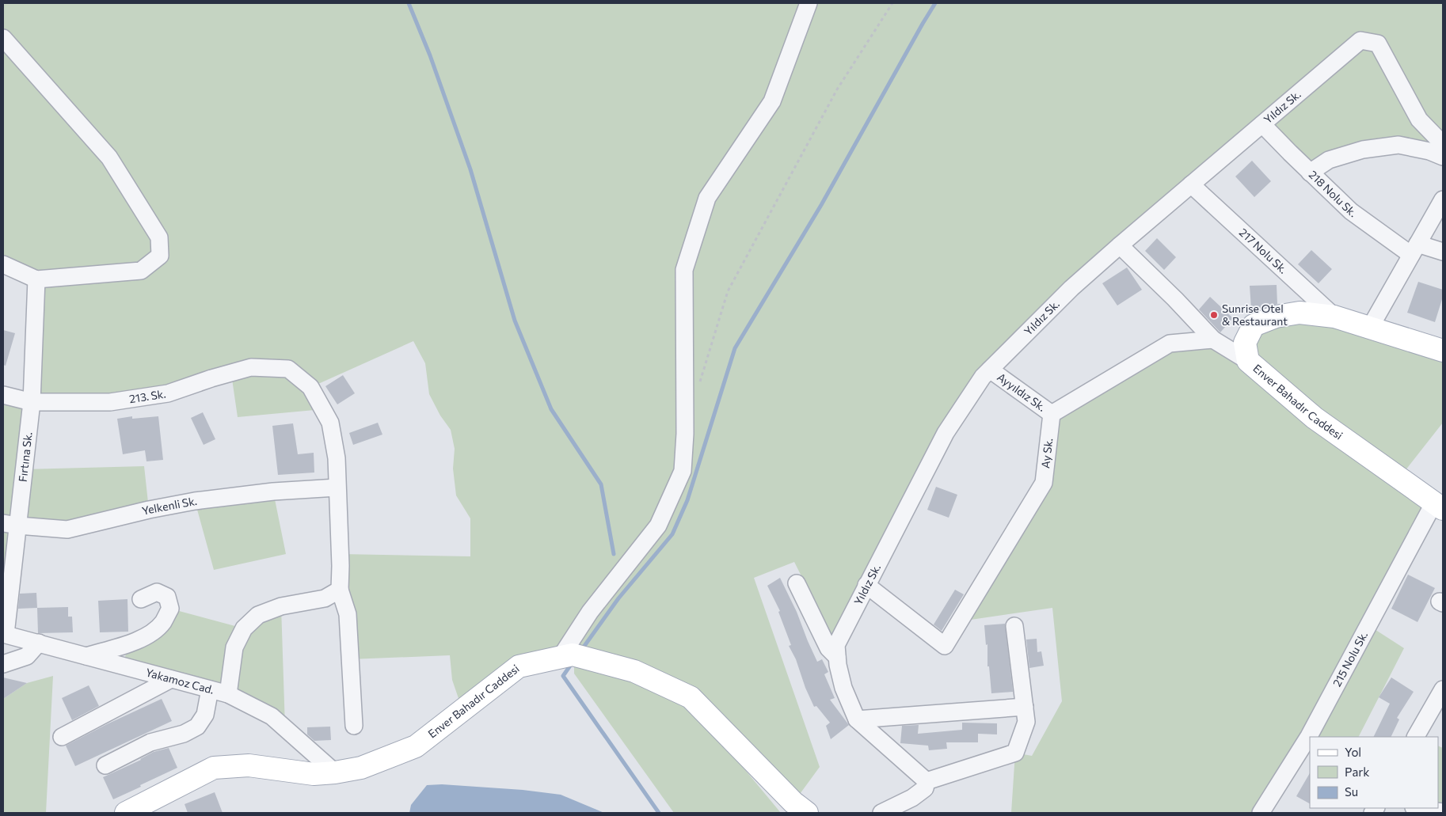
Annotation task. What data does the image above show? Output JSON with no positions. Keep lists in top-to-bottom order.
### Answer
{
  "streets": {
    "main road": ["Enver Bahadır Caddesi"],
    "street": [
      "Yıldız Sk.",
      "218 Nolu Sk.",
      "217 Nolu Sk.",
      "Ayyıldız Sk.",
      "213. Sk.",
      "Ay Sk.",
      "Fırtına Sk.",
      "Yelkenli Sk.",
      "215 Nolu Sk.",
      "Yakamoz Cad."
    ]
  },
  "crossings": [
    ["Yıldız Sk.", "218 Nolu Sk."],
    ["Yıldız Sk.", "217 Nolu Sk."],
    ["Yıldız Sk.", "Ayyıldız Sk."],
    ["Yıldız Sk.", "Ay Sk."],
    ["217 Nolu Sk.", "Enver Bahadır Caddesi"],
    ["Ayyıldız Sk.", "Ay Sk."],
    ["213. Sk.", "Fırtına Sk."],
    ["213. Sk.", "Yelkenli Sk."],
    ["Enver Bahadır Caddesi", "215 Nolu Sk."],
    ["Enver Bahadır Caddesi", "Yakamoz Cad."],
    ["Fırtına Sk.", "Yelkenli Sk."],
    ["Fırtına Sk.", "Yakamoz Cad."]
  ],
  "places": ["Sunrise Otel & Restaurant"],
  "legend": ["Yol", "Park", "Su"]
}
